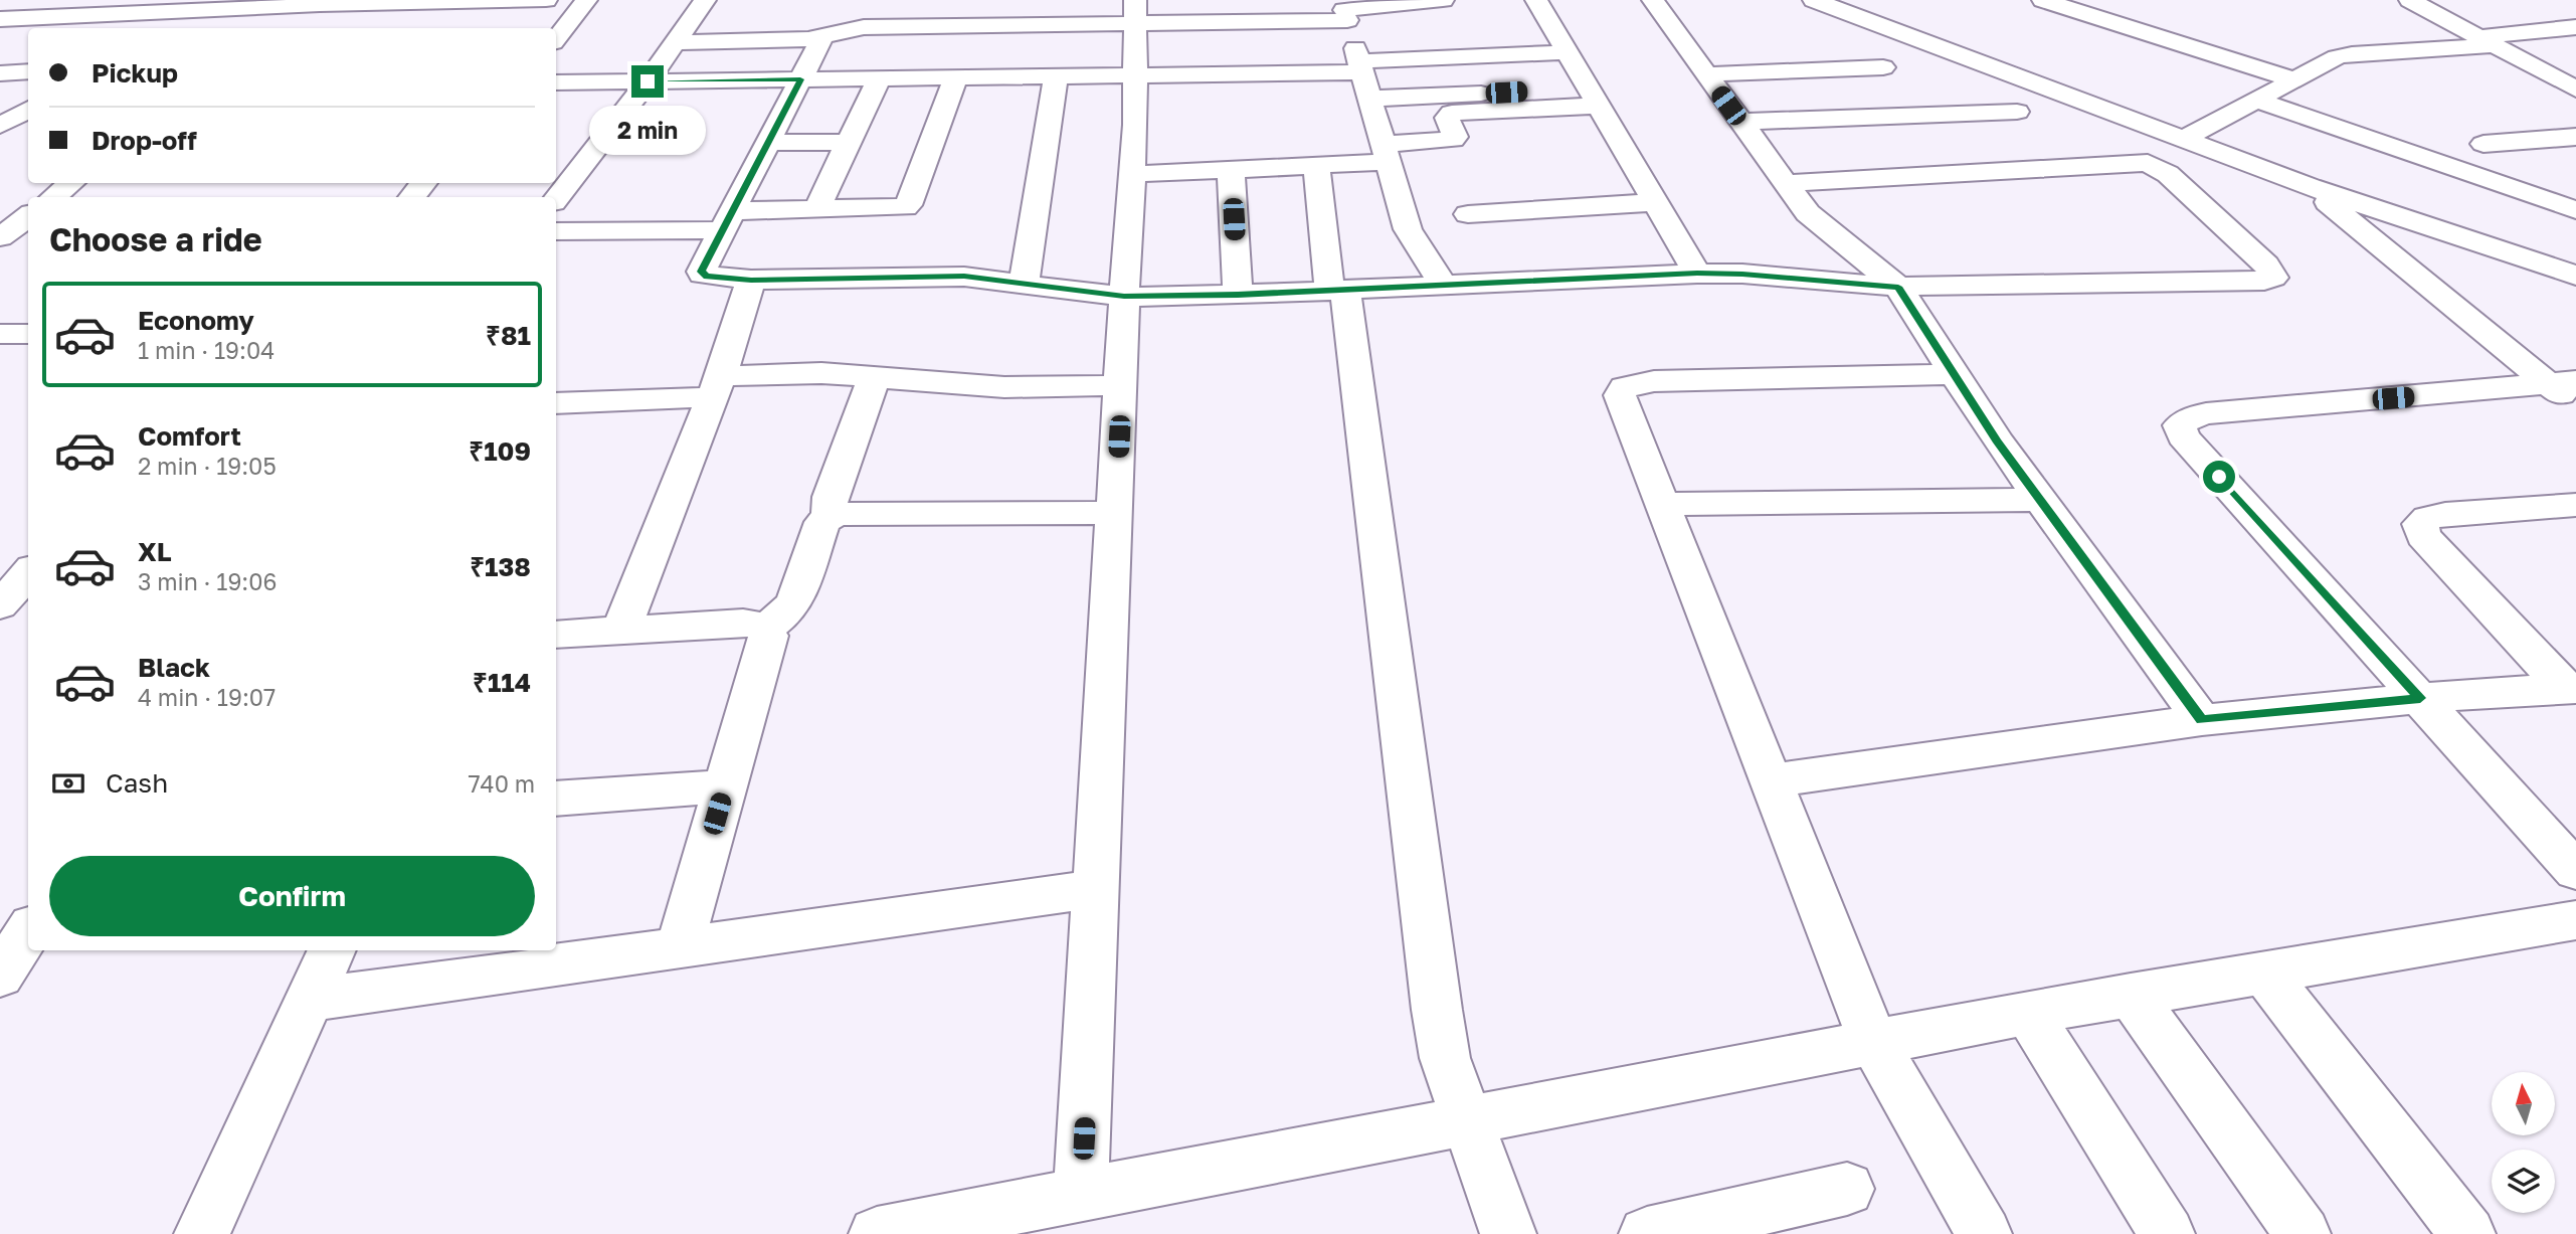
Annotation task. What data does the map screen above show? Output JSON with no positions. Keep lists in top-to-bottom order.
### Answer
{
  "north": "top",
  "page": {
    "banner": ["Pickup", "Drop-off"],
    "bubble": "2 min",
    "heading": "Choose a ride",
    "list": [
      {
        "name": "Economy",
        "note": "1 min · 19:04",
        "value": "₹81"
      },
      {
        "name": "Comfort",
        "note": "2 min · 19:05",
        "value": "₹109"
      },
      {
        "name": "XL",
        "note": "3 min · 19:06",
        "value": "₹138"
      },
      {
        "name": "Black",
        "note": "4 min · 19:07",
        "value": "₹114"
      }
    ],
    "pay": ["Cash", "740 m"],
    "buttons": "Confirm"
  }
}
